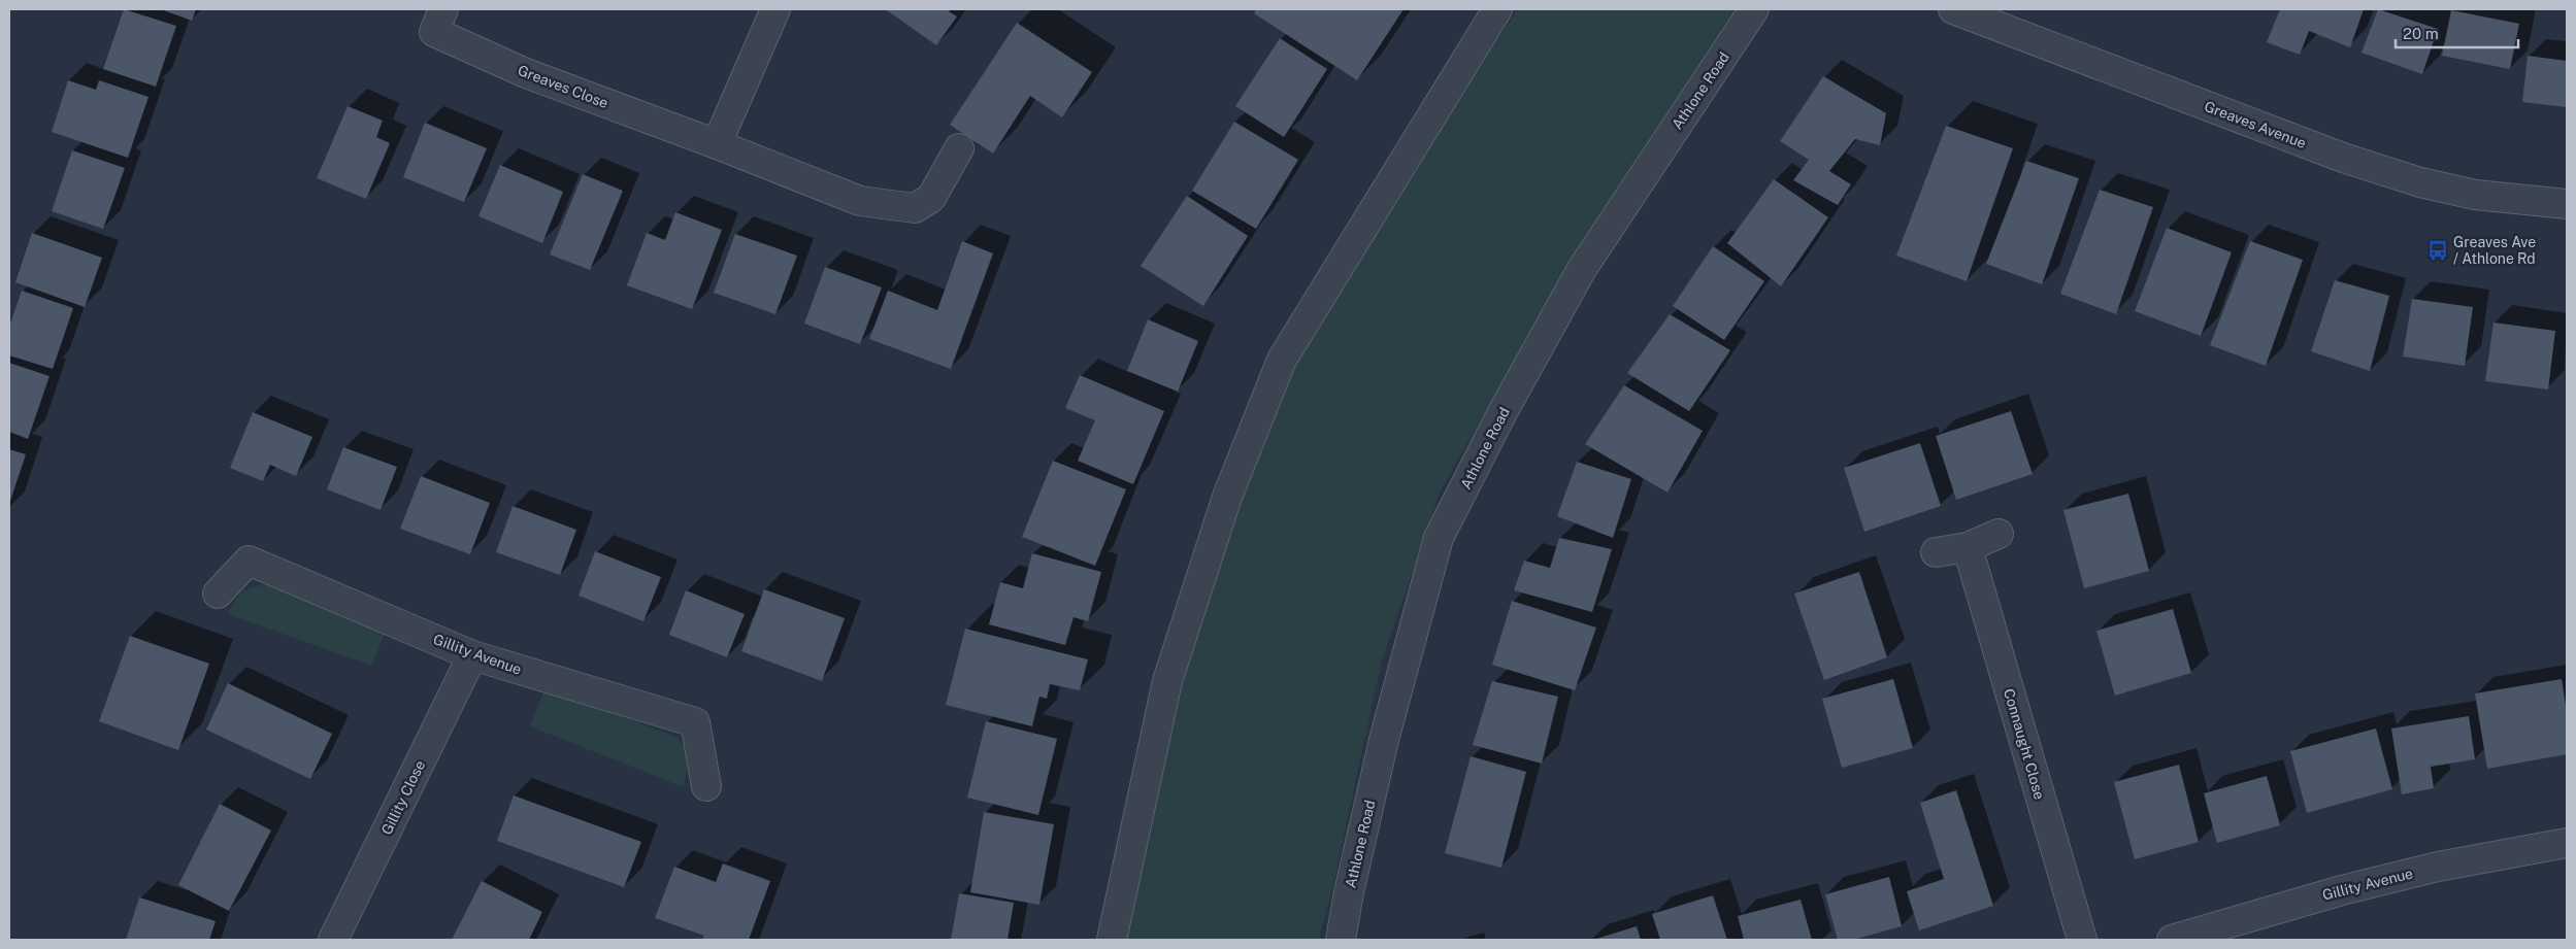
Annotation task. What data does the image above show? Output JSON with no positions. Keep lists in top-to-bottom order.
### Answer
{
  "streets": {
    "street": [
      "Greaves Close",
      "Athlone Road",
      "Greaves Avenue",
      "Gillity Avenue",
      "Connaught Close",
      "Gillity Close"
    ]
  },
  "crossings": [
    ["Gillity Avenue", "Gillity Close"]
  ],
  "places": {
    "bus stop": ["Greaves Ave / Athlone Rd"]
  },
  "scale_bar": "20 m"
}
